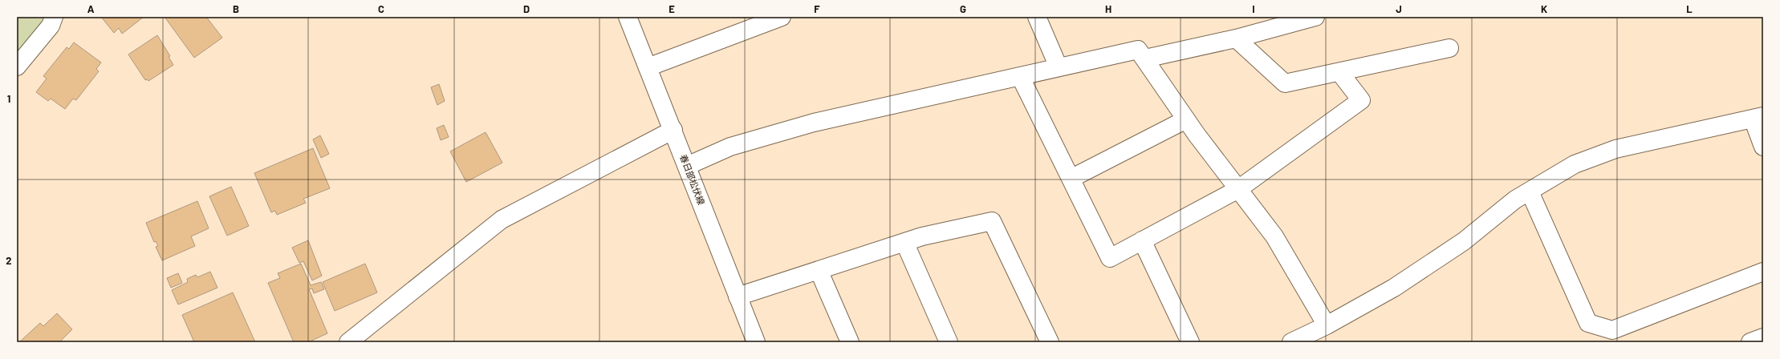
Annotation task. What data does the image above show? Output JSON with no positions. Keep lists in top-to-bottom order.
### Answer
{
  "streets": {
    "street": ["春日部松伏線"]
  },
  "grid": {
    "columns": [
      "A",
      "B",
      "C",
      "D",
      "E",
      "F",
      "G",
      "H",
      "I",
      "J",
      "K",
      "L"
    ],
    "rows": ["1", "2"]
  }
}
